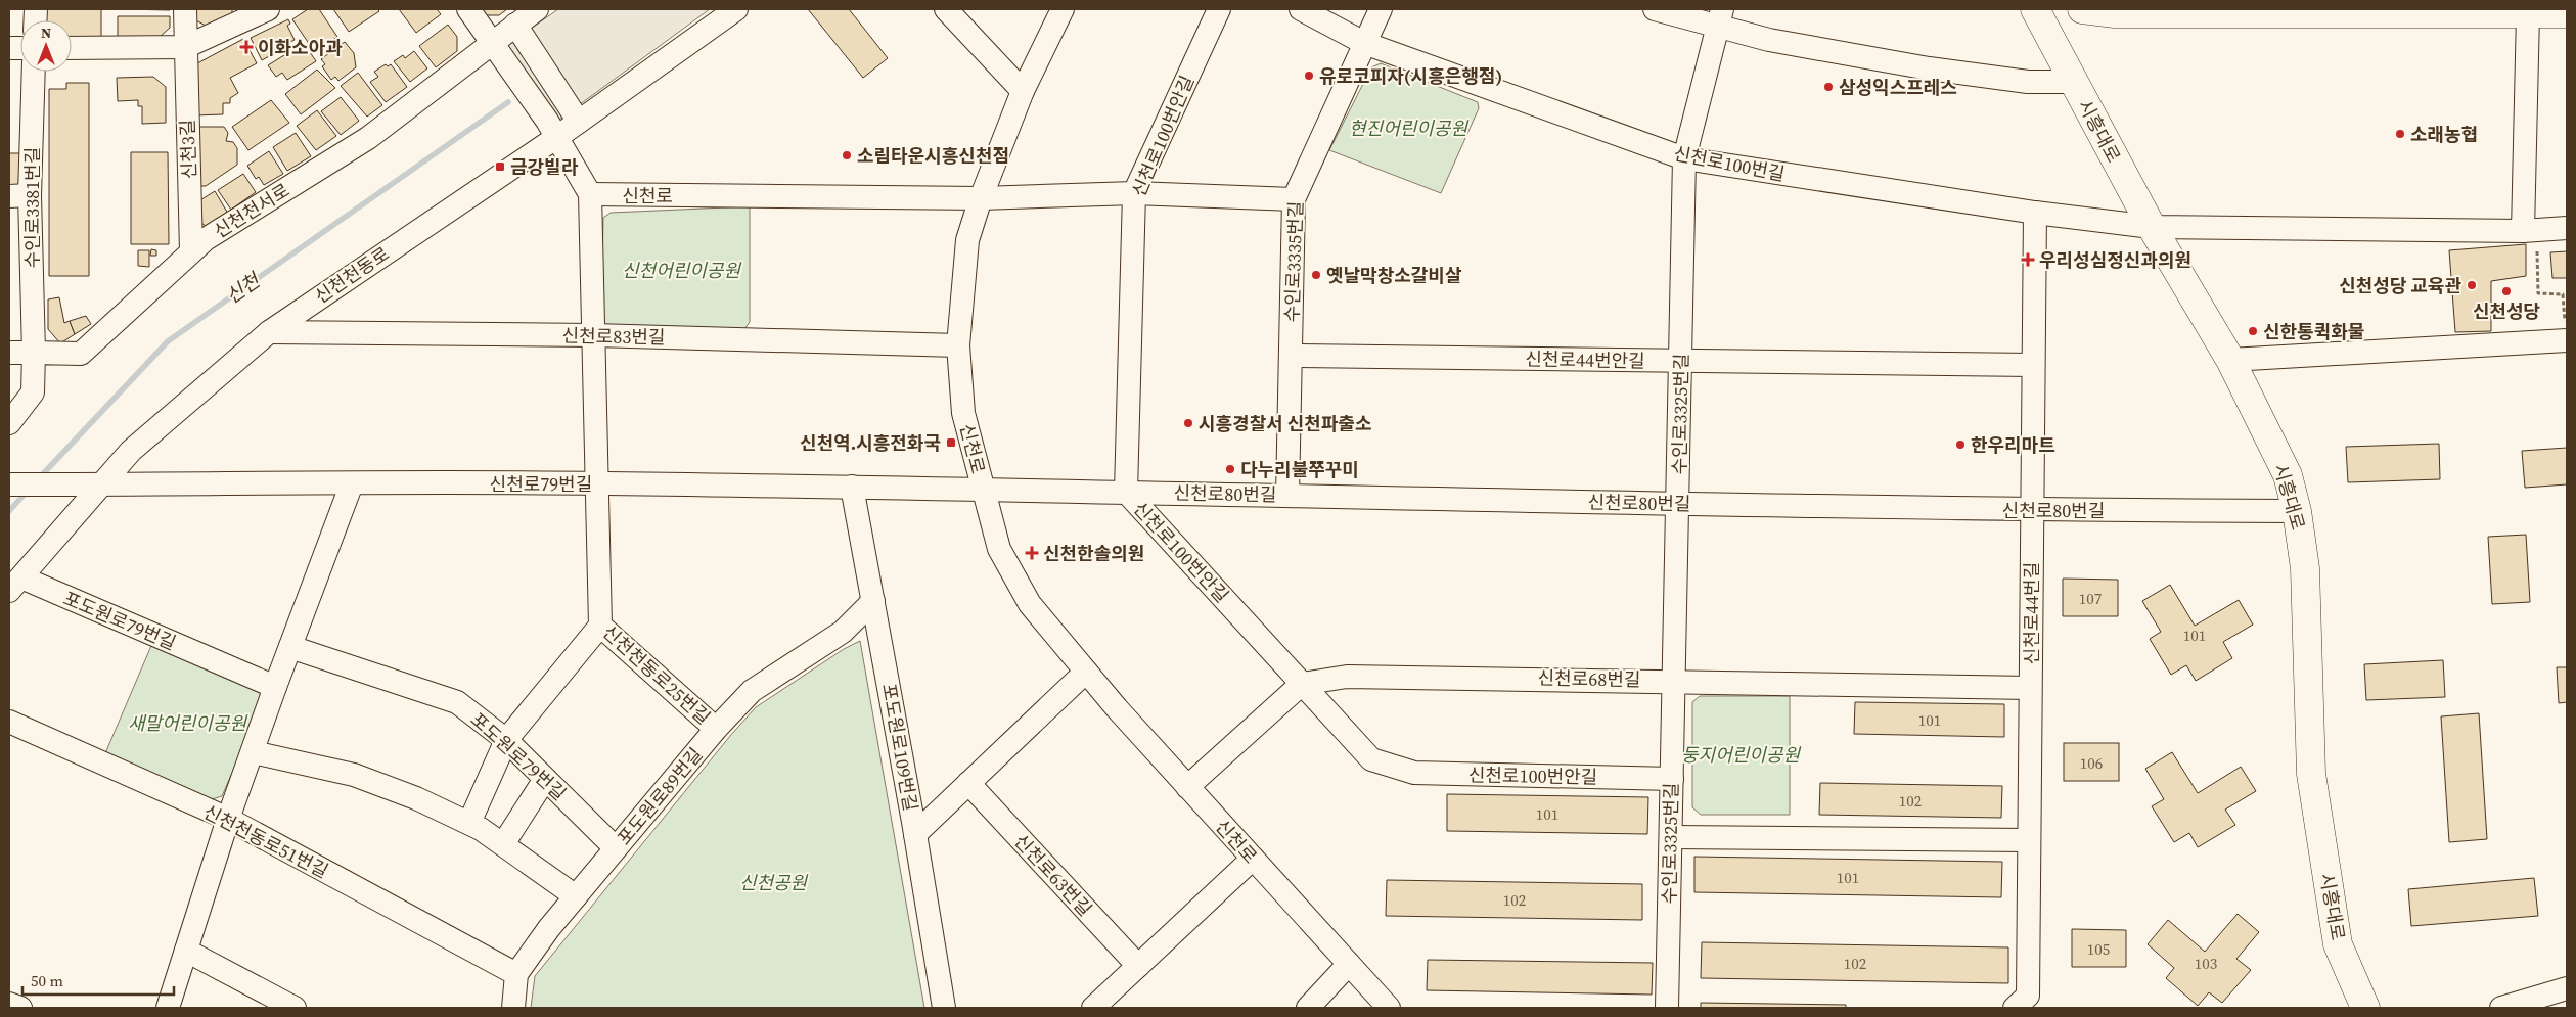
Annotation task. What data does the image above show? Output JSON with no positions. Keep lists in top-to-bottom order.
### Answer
{
  "streets": {
    "main road": ["시흥대로"],
    "street": [
      "신천로100번안길",
      "신천3길",
      "신천로100번길",
      "신천로",
      "수인로3381번길",
      "신천천서로",
      "수인로3335번길",
      "신천천동로",
      "신천로83번길",
      "신천로44번안길",
      "수인로3325번길",
      "신천로79번길",
      "신천로80번길",
      "신천로44번길",
      "포도원로79번길",
      "신천천동로25번길",
      "신천로68번길",
      "포도원로109번길",
      "포도원로89번길",
      "신천천동로51번길",
      "신천로63번길"
    ]
  },
  "crossings": [
    ["시흥대로", "신천로100번길"],
    ["시흥대로", "신천로80번길"],
    ["신천로100번안길", "수인로3325번길"],
    ["신천로100번안길", "신천로80번길"],
    ["신천로100번안길", "신천로68번길"],
    ["신천3길", "신천천서로"],
    ["신천로100번길", "수인로3335번길"],
    ["신천로100번길", "수인로3325번길"],
    ["신천로100번길", "신천로44번길"],
    ["신천로", "신천로83번길"],
    ["신천로", "신천로79번길"],
    ["신천로", "신천로80번길"],
    ["신천로", "신천천동로25번길"],
    ["수인로3381번길", "신천천서로"],
    ["신천천서로", "신천천동로25번길"],
    ["수인로3335번길", "신천로44번안길"],
    ["수인로3335번길", "신천로80번길"],
    ["신천천동로", "신천로83번길"],
    ["신천천동로", "신천로79번길"],
    ["신천천동로", "포도원로79번길"],
    ["신천천동로", "신천천동로25번길"],
    ["신천로83번길", "신천천동로25번길"],
    ["신천로44번안길", "수인로3325번길"],
    ["신천로44번안길", "신천로44번길"],
    ["수인로3325번길", "신천로80번길"],
    ["수인로3325번길", "신천로68번길"],
    ["신천로79번길", "신천로80번길"],
    ["신천로79번길", "신천천동로25번길"],
    ["신천로79번길", "포도원로109번길"],
    ["신천로80번길", "신천로44번길"],
    ["신천로44번길", "신천로68번길"],
    ["포도원로79번길", "포도원로89번길"],
    ["신천천동로25번길", "포도원로89번길"],
    ["포도원로109번길", "포도원로89번길"],
    ["포도원로89번길", "신천천동로51번길"]
  ],
  "water": ["신천"],
  "parks": [
    "현진어린이공원",
    "신천어린이공원",
    "새말어린이공원",
    "둥지어린이공원",
    "신천공원"
  ],
  "places": {
    "health": ["이화소아과", "우리성심정신과의원", "신천한솔의원"],
    "other": [
      "유로코피자(시흥은행점)",
      "삼성익스프레스",
      "소래농협",
      "소림타운시흥신천점",
      "옛날막창소갈비살",
      "신천성당 교육관",
      "신천성당",
      "신한통퀵화물",
      "시흥경찰서 신천파출소",
      "한우리마트",
      "다누리불쭈꾸미"
    ],
    "transit": ["금강빌라", "신천역.시흥전화국"]
  },
  "house_numbers": [
    "107",
    "101",
    "101",
    "106",
    "102",
    "101",
    "101",
    "102",
    "105",
    "102",
    "103"
  ],
  "scale_bar": "50 m",
  "north": "top"
}
